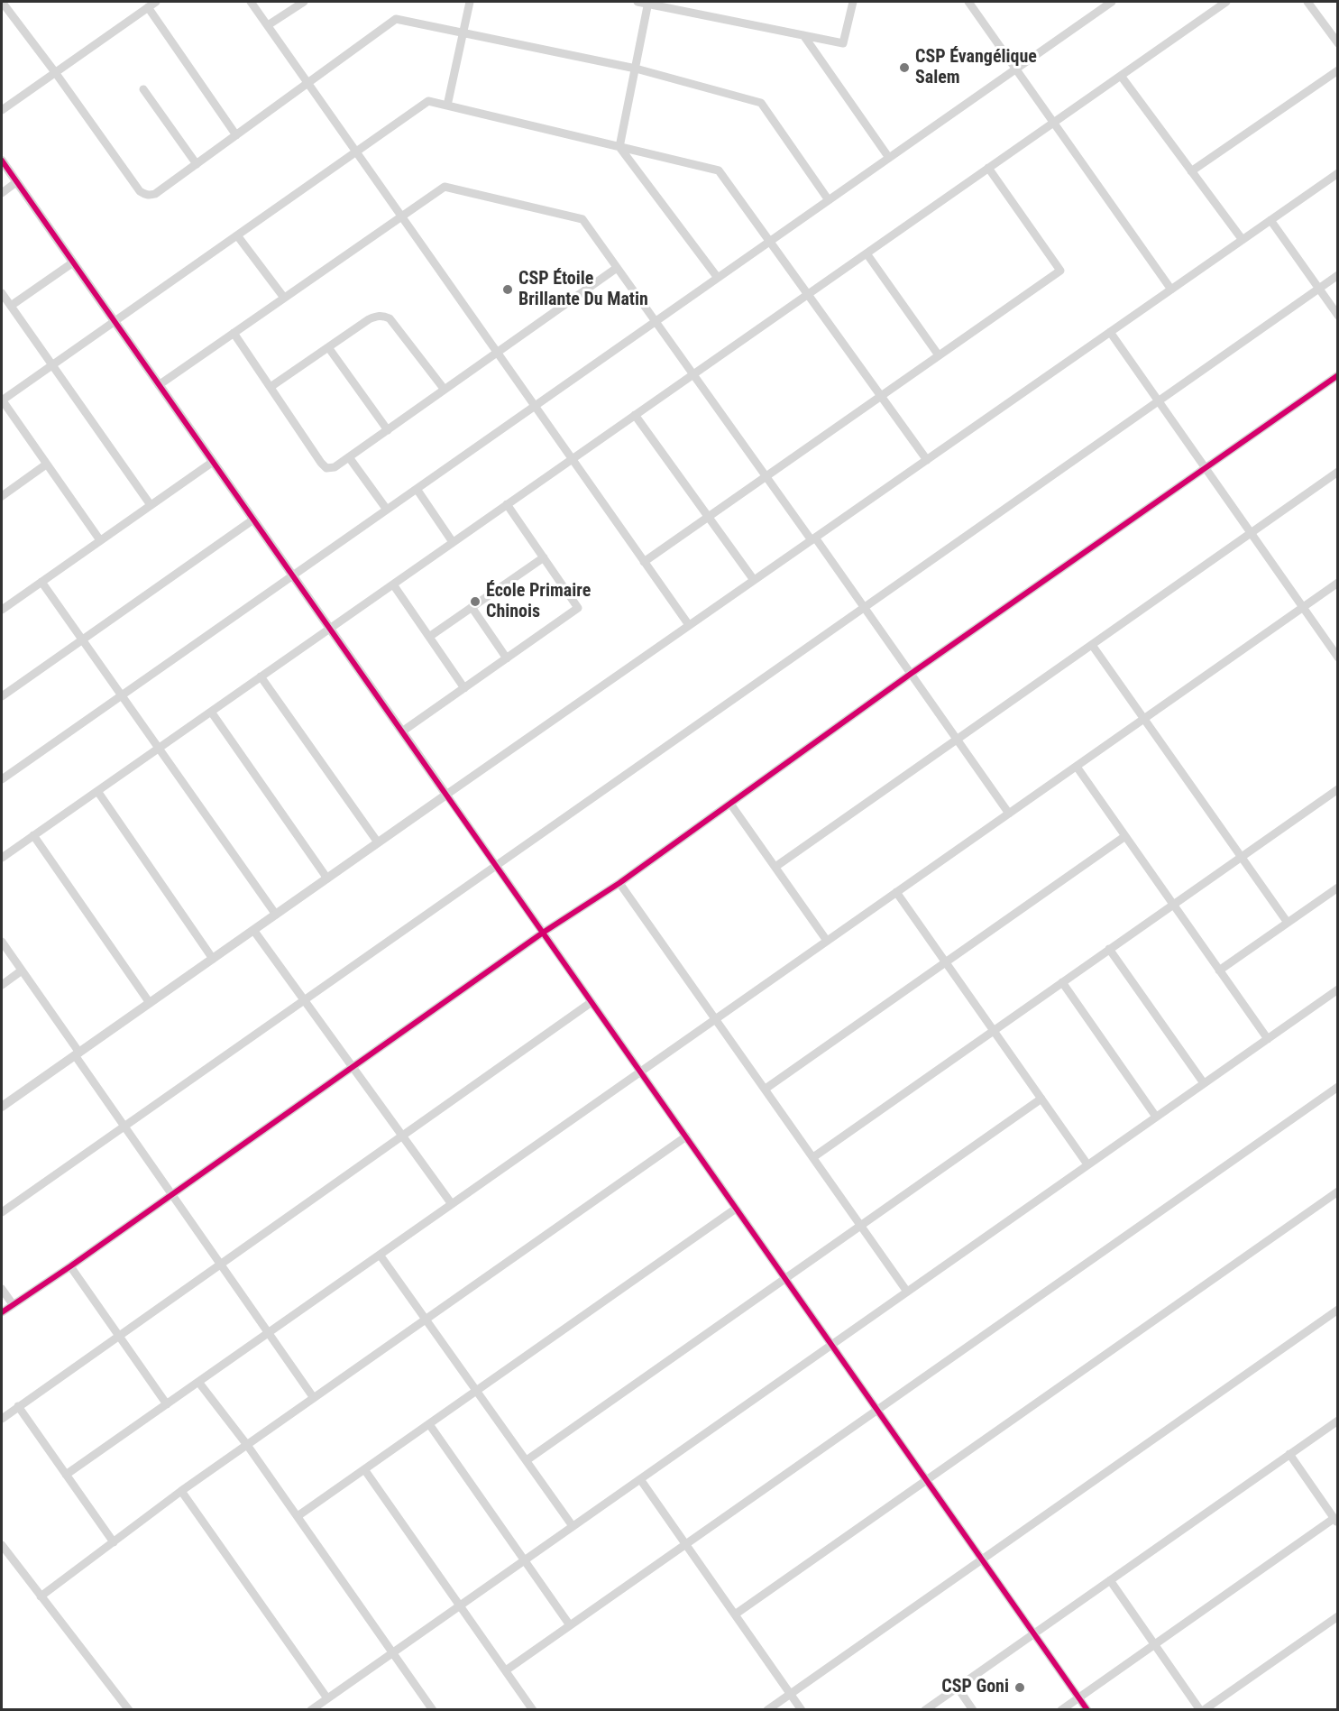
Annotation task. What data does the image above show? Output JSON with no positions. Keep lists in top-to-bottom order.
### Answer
{
  "places": [
    "CSP Évangélique Salem",
    "CSP Étoile Brillante Du Matin",
    "École Primaire Chinois",
    "CSP Goni"
  ]
}
